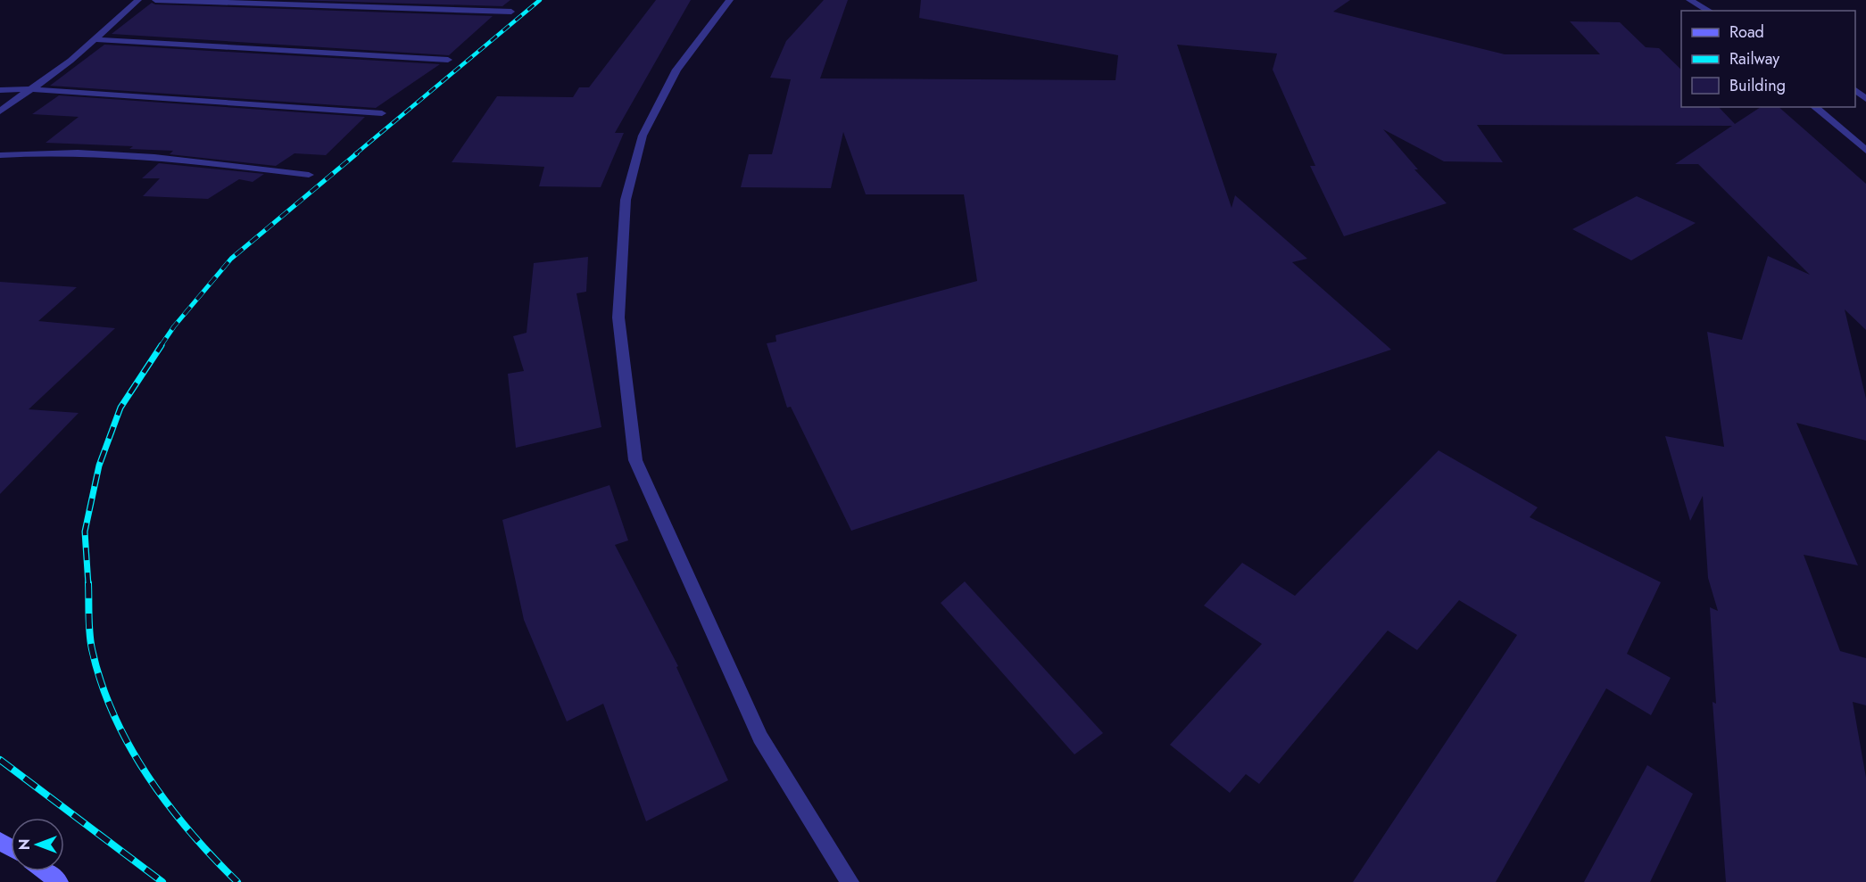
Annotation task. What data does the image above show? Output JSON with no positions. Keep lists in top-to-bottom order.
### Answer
{
  "legend": ["Road", "Railway", "Building"],
  "north": "left"
}
